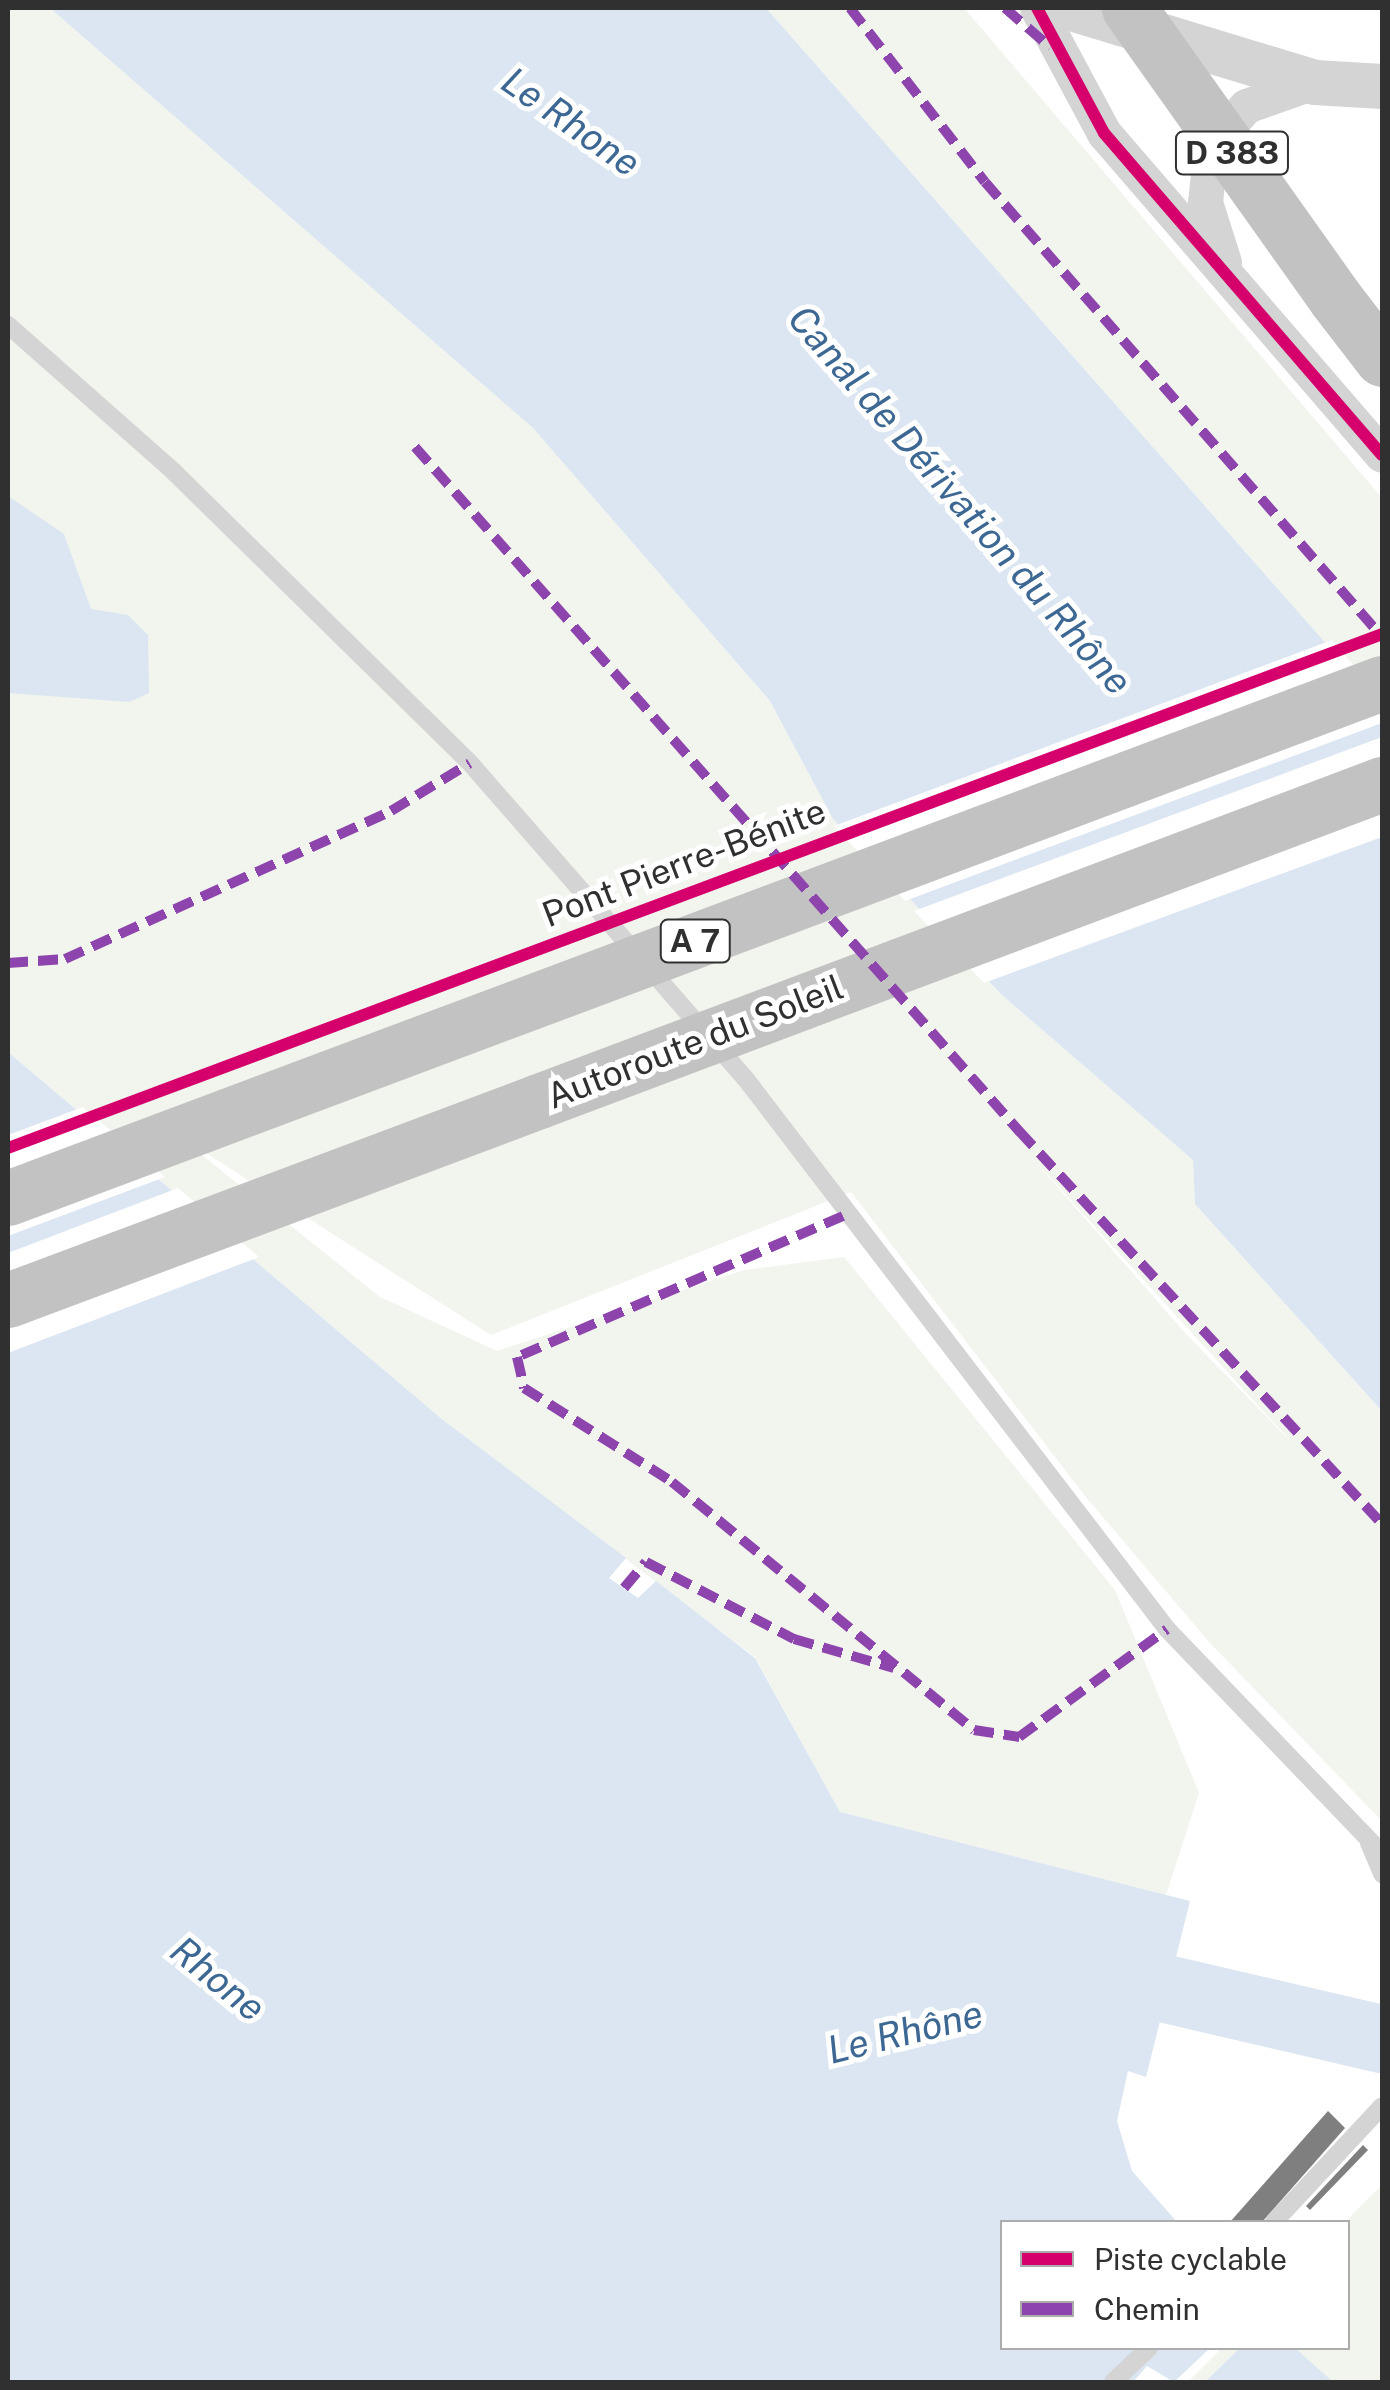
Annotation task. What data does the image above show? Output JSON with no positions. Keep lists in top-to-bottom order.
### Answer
{
  "streets": {
    "highway": ["D 383", "A 7", "Autoroute du Soleil"],
    "cycle path": ["Pont Pierre-Bénite"]
  },
  "water": [
    "Le Rhone",
    "Canal de Dérivation du Rhône",
    "Rhone",
    "Le Rhône"
  ],
  "legend": ["Piste cyclable", "Chemin"]
}
